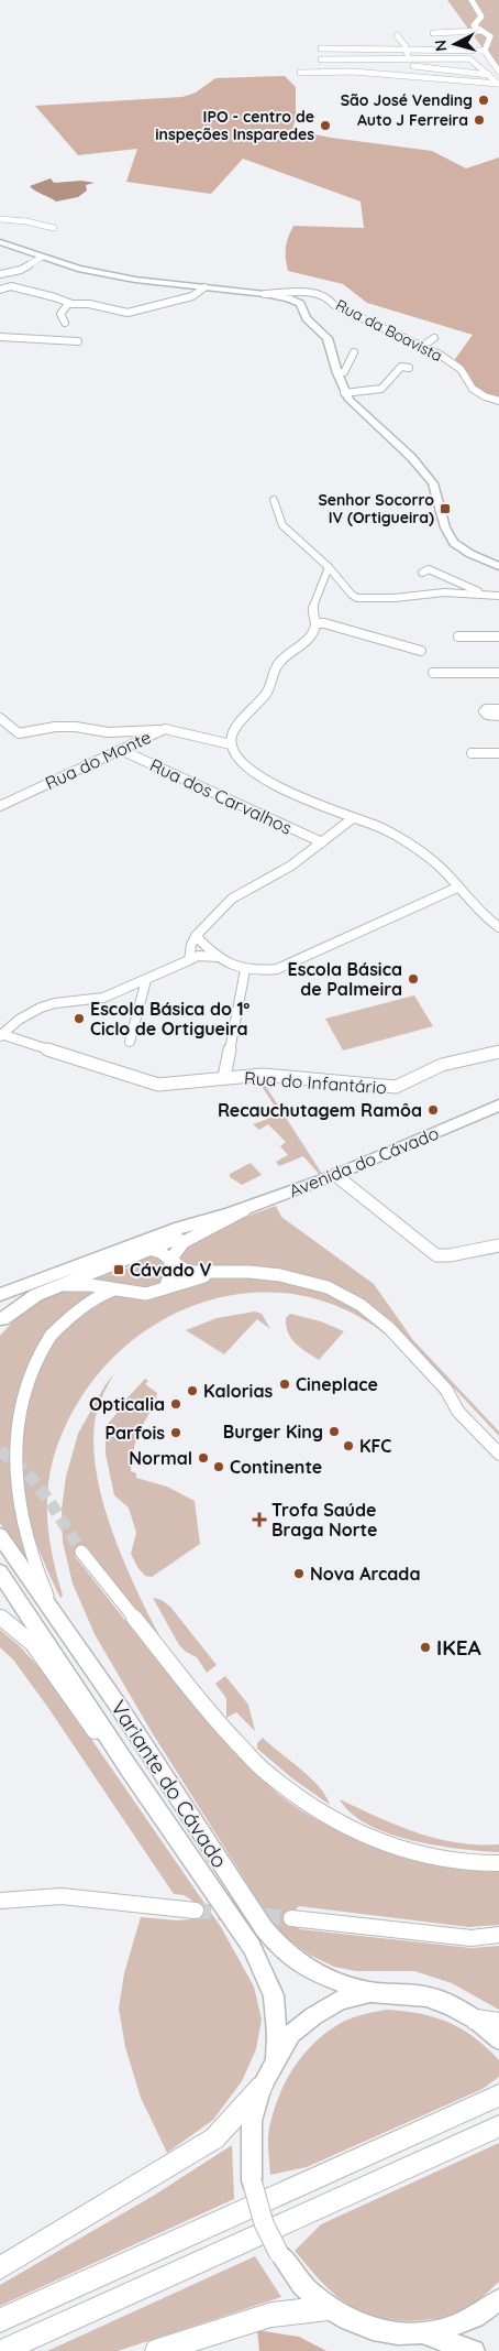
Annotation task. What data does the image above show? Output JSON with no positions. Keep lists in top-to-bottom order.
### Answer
{
  "streets": {
    "main road": ["Avenida do Cávado", "Variante do Cávado"],
    "street": [
      "Rua da Boavista",
      "Rua do Monte",
      "Rua dos Carvalhos",
      "Rua do Infantário"
    ]
  },
  "crossings": [
    ["Rua do Monte", "Rua dos Carvalhos"]
  ],
  "places": {
    "other": [
      "São José Vending",
      "Auto J Ferreira",
      "IPO - centro de inspeções Insparedes",
      "Escola Básica de Palmeira",
      "Escola Básica do 1º Ciclo de Ortigueira",
      "Recauchutagem Ramôa",
      "Cineplace",
      "Kalorias",
      "Opticalia",
      "Burger King",
      "Parfois",
      "KFC",
      "Normal",
      "Continente",
      "Nova Arcada",
      "IKEA"
    ],
    "transit": ["Senhor Socorro IV (Ortigueira)", "Cávado V"],
    "health": ["Trofa Saúde Braga Norte"]
  },
  "north": "left"
}
